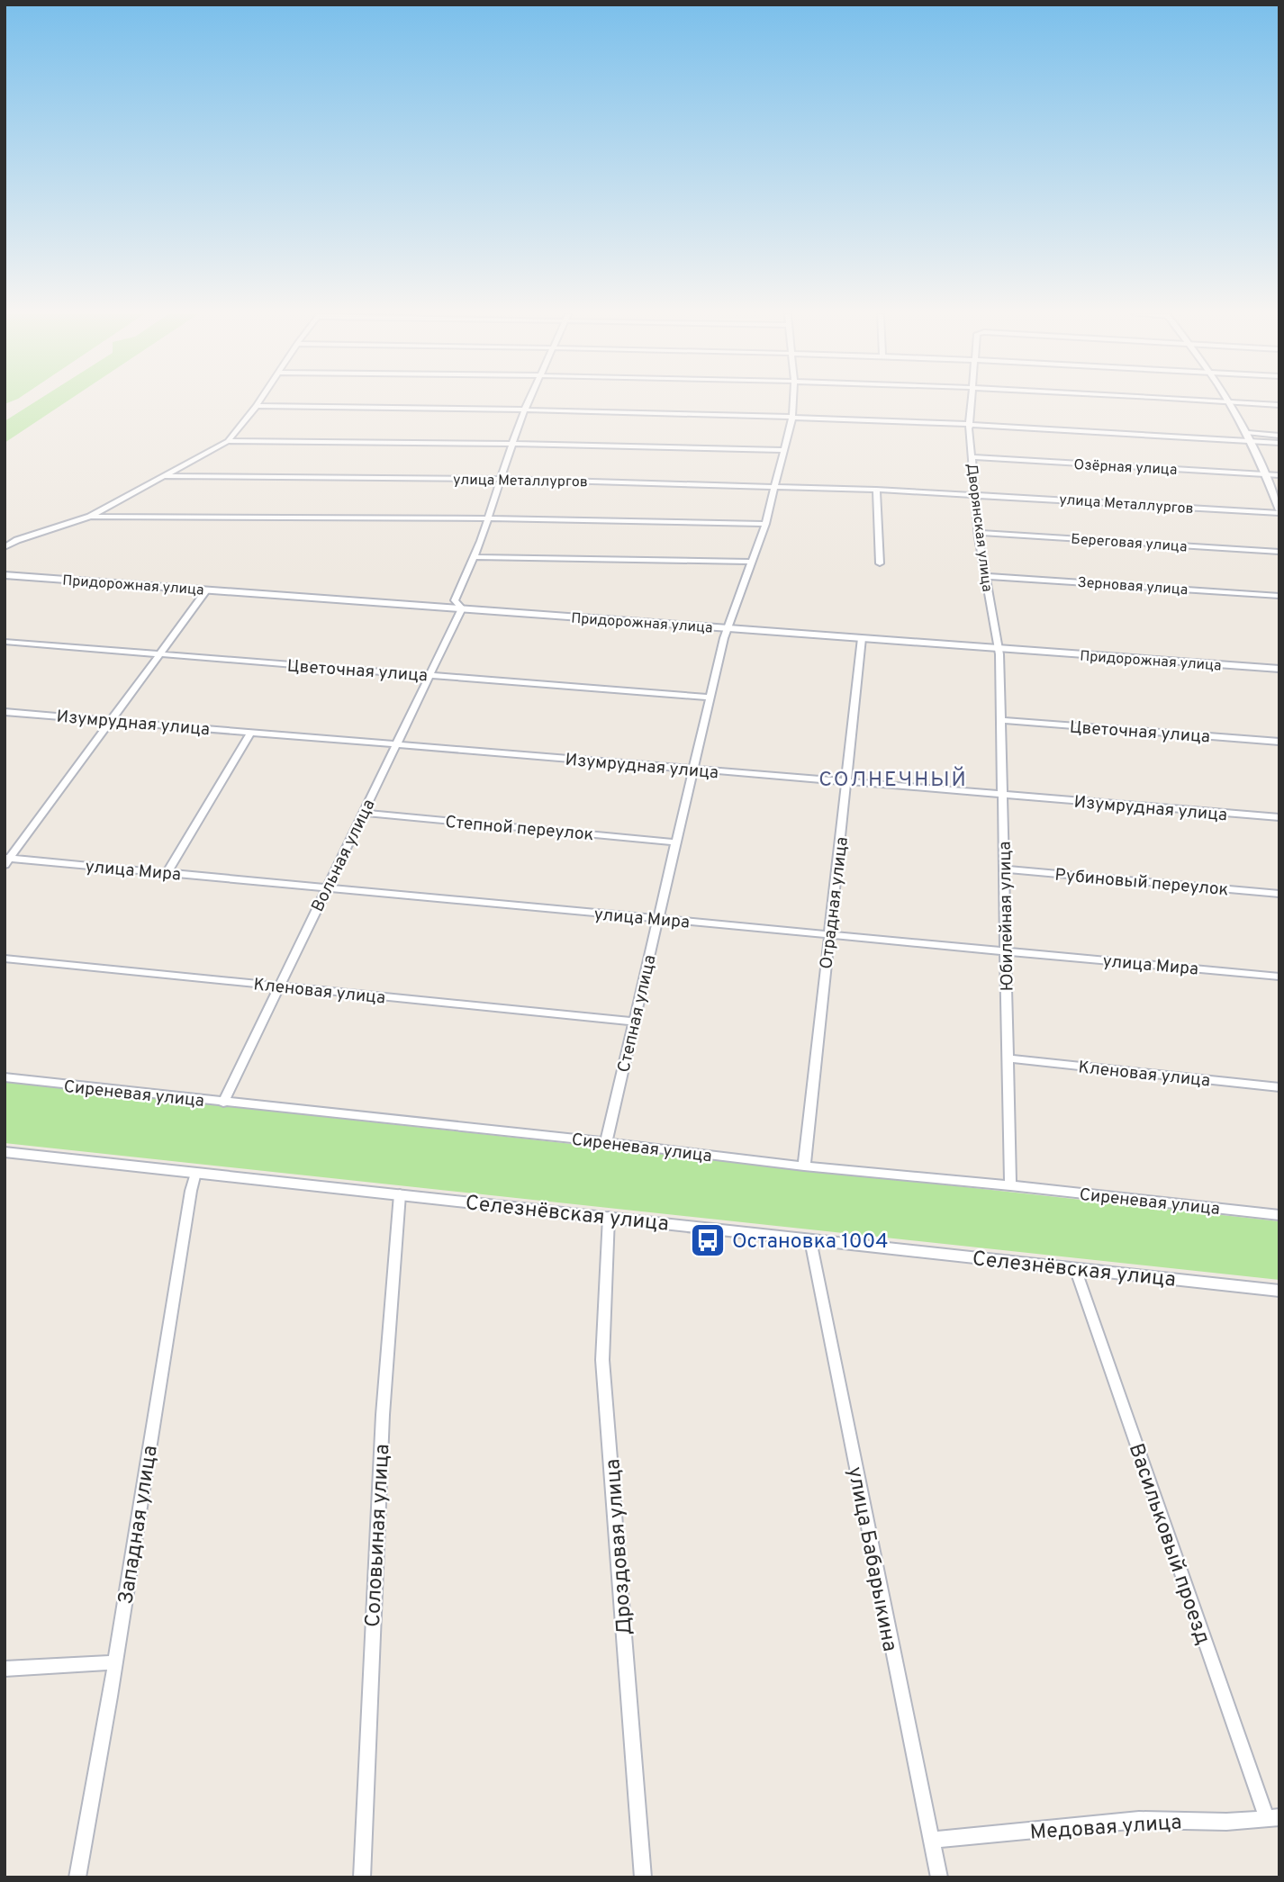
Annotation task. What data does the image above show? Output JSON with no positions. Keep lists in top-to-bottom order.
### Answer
{
  "streets": {
    "street": [
      "Озёрная улица",
      "улица Металлургов",
      "Дворянская улица",
      "Береговая улица",
      "Придорожная улица",
      "Зерновая улица",
      "Цветочная улица",
      "Изумрудная улица",
      "Степной переулок",
      "Вольная улица",
      "улица Мира",
      "Рубиновый переулок",
      "Отрадная улица",
      "Юбилейная улица",
      "Кленовая улица",
      "Степная улица",
      "Сиреневая улица",
      "Селезнёвская улица",
      "Западная улица",
      "Соловьиная улица",
      "Васильковый проезд",
      "Дроздовая улица",
      "улица Бабарыкина",
      "Медовая улица"
    ]
  },
  "crossings": [
    ["Озёрная улица", "Дворянская улица"],
    ["улица Металлургов", "Дворянская улица"],
    ["улица Металлургов", "Степная улица"],
    ["Дворянская улица", "Береговая улица"],
    ["Дворянская улица", "Придорожная улица"],
    ["Дворянская улица", "Зерновая улица"],
    ["Дворянская улица", "Юбилейная улица"],
    ["Придорожная улица", "Вольная улица"],
    ["Придорожная улица", "Отрадная улица"],
    ["Придорожная улица", "Юбилейная улица"],
    ["Придорожная улица", "Степная улица"],
    ["Цветочная улица", "Вольная улица"],
    ["Цветочная улица", "Юбилейная улица"],
    ["Цветочная улица", "Степная улица"],
    ["Изумрудная улица", "Вольная улица"],
    ["Изумрудная улица", "Отрадная улица"],
    ["Изумрудная улица", "Юбилейная улица"],
    ["Изумрудная улица", "Степная улица"],
    ["Степной переулок", "Вольная улица"],
    ["Степной переулок", "Степная улица"],
    ["Вольная улица", "улица Мира"],
    ["Вольная улица", "Кленовая улица"],
    ["Вольная улица", "Сиреневая улица"],
    ["улица Мира", "Отрадная улица"],
    ["улица Мира", "Юбилейная улица"],
    ["улица Мира", "Степная улица"],
    ["Рубиновый переулок", "Юбилейная улица"],
    ["Отрадная улица", "Сиреневая улица"],
    ["Юбилейная улица", "Кленовая улица"],
    ["Юбилейная улица", "Сиреневая улица"],
    ["Кленовая улица", "Степная улица"],
    ["Степная улица", "Сиреневая улица"],
    ["Селезнёвская улица", "Западная улица"],
    ["Селезнёвская улица", "Соловьиная улица"],
    ["Селезнёвская улица", "Васильковый проезд"],
    ["Селезнёвская улица", "Дроздовая улица"],
    ["Селезнёвская улица", "улица Бабарыкина"],
    ["Васильковый проезд", "Медовая улица"],
    ["улица Бабарыкина", "Медовая улица"]
  ],
  "districts": ["СОЛНЕЧНЫЙ"],
  "places": {
    "bus stop": ["Остановка 1004"]
  }
}
